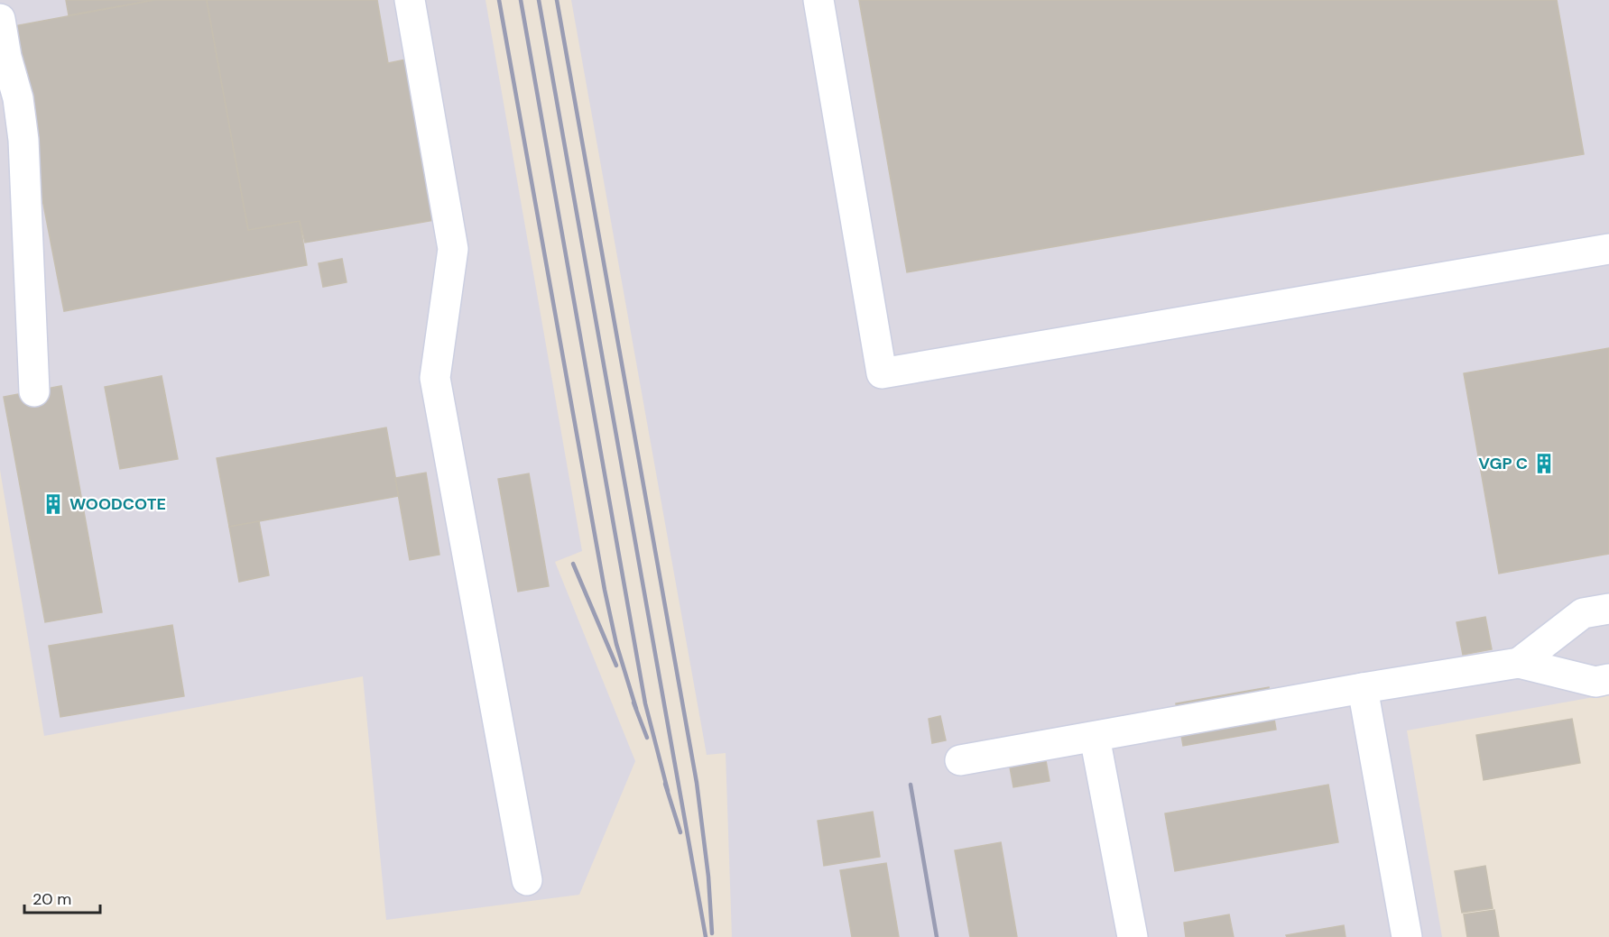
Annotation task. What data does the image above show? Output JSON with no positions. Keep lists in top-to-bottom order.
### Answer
{
  "places": {
    "building": ["VGP C", "WOODCOTE"]
  },
  "scale_bar": "20 m"
}
